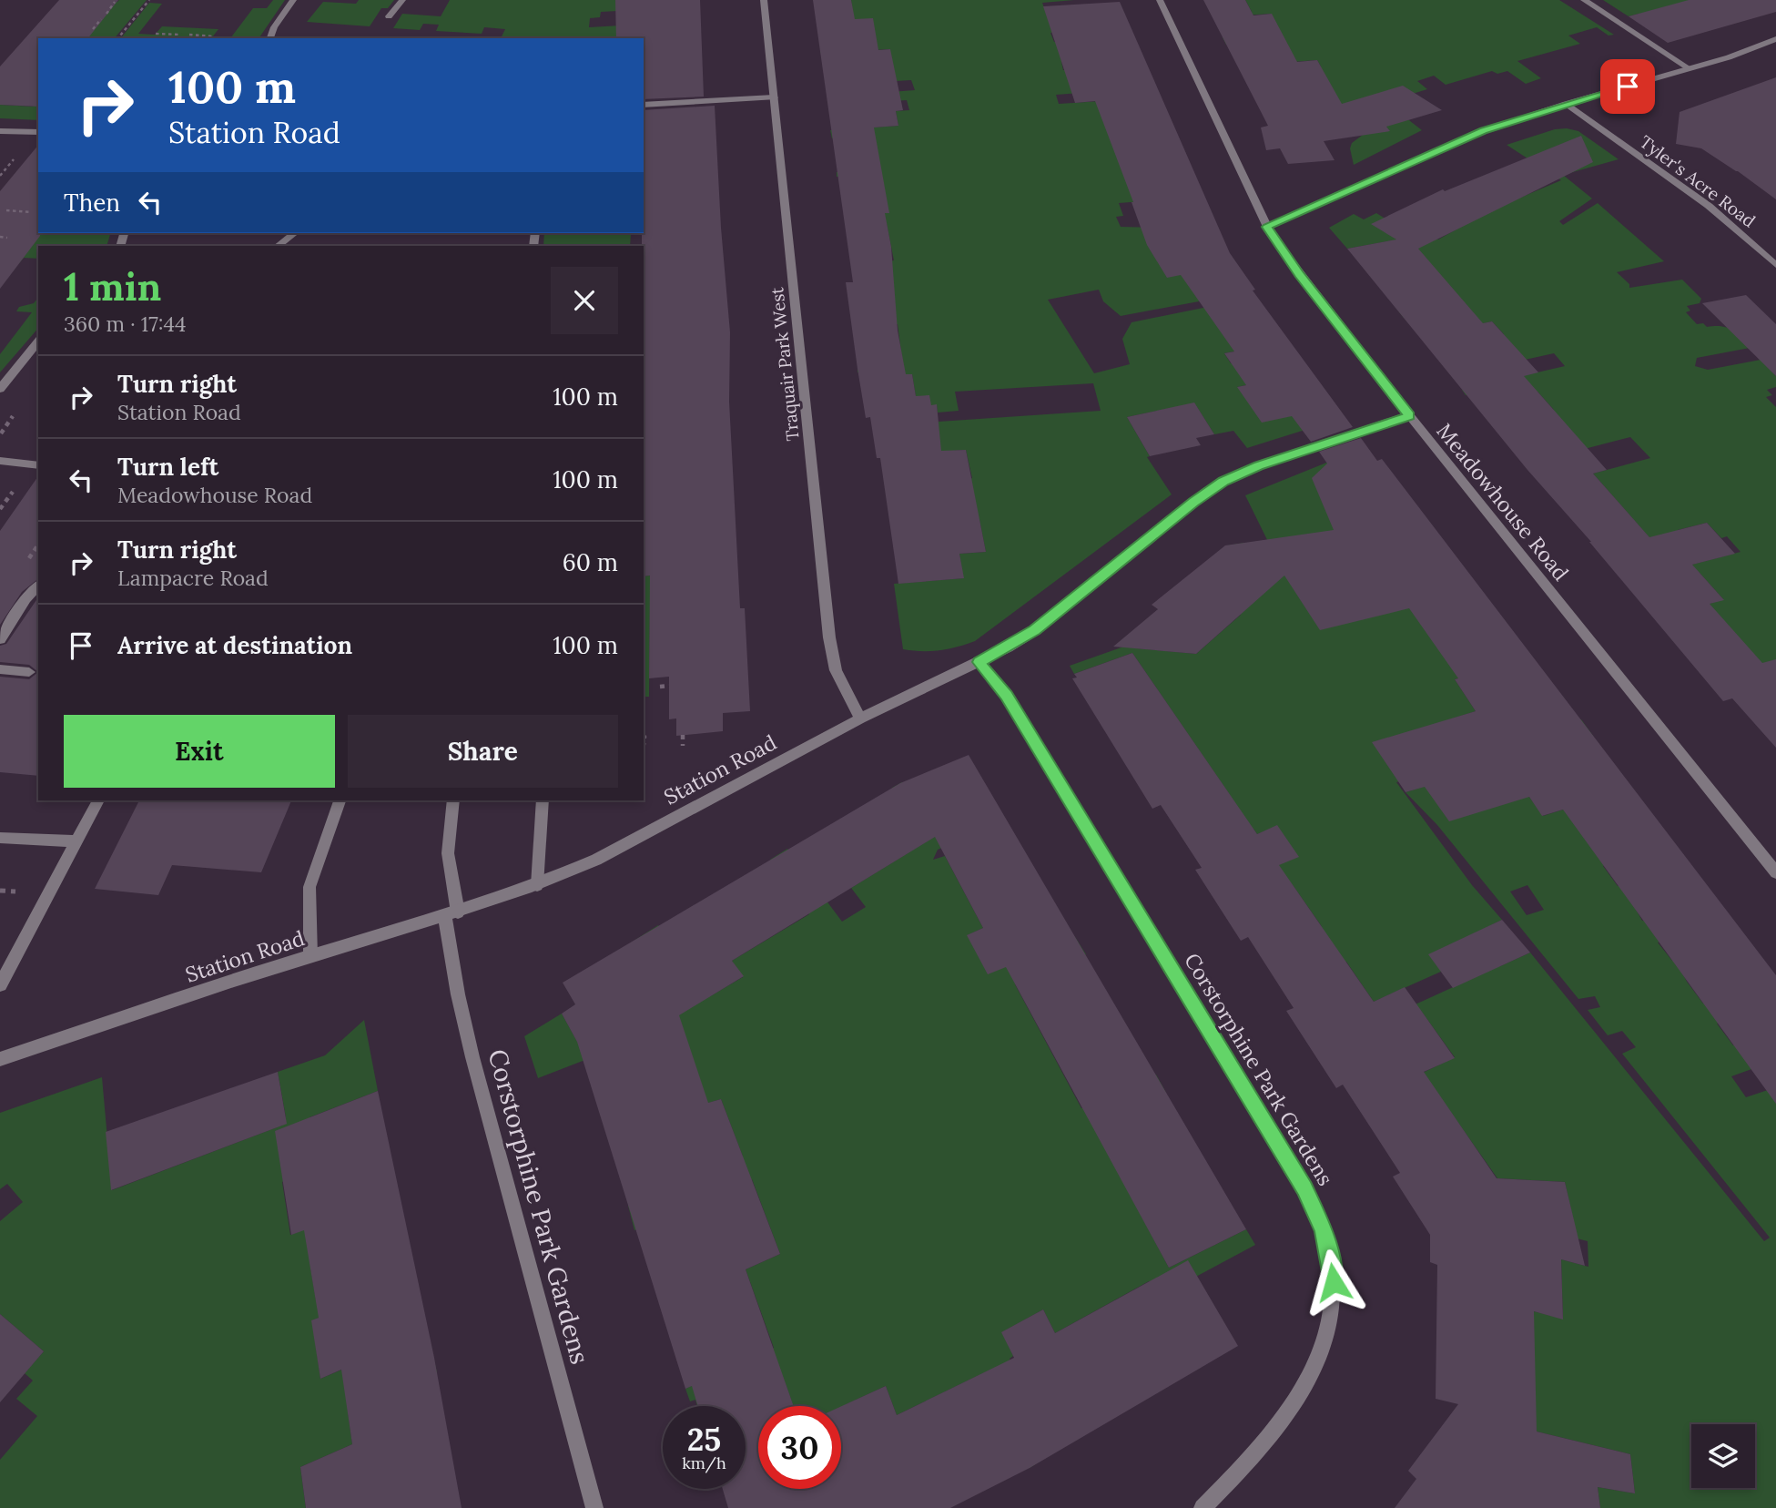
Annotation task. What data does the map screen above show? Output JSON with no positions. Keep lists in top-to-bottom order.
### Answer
{
  "streets": {
    "street": [
      "Tyler's Acre Road",
      "Traquair Park West",
      "Meadowhouse Road",
      "Station Road",
      "Corstorphine Park Gardens"
    ]
  },
  "crossings": [
    ["Traquair Park West", "Station Road"],
    ["Meadowhouse Road", "Station Road"],
    ["Station Road", "Corstorphine Park Gardens"]
  ],
  "page": {
    "turn": ["100 m", "Station Road"],
    "then": "Then",
    "heading": ["1 min", "360 m · 17:44"],
    "list": [
      {
        "name": "Turn right",
        "note": "Station Road",
        "value": "100 m"
      },
      {
        "name": "Turn left",
        "note": "Meadowhouse Road",
        "value": "100 m"
      },
      {
        "name": "Turn right",
        "note": "Lampacre Road",
        "value": "60 m"
      },
      {
        "name": "Arrive at destination",
        "value": "100 m"
      }
    ],
    "buttons": ["Exit", "Share"],
    "speed": "25 km/h",
    "limit": "30"
  }
}
